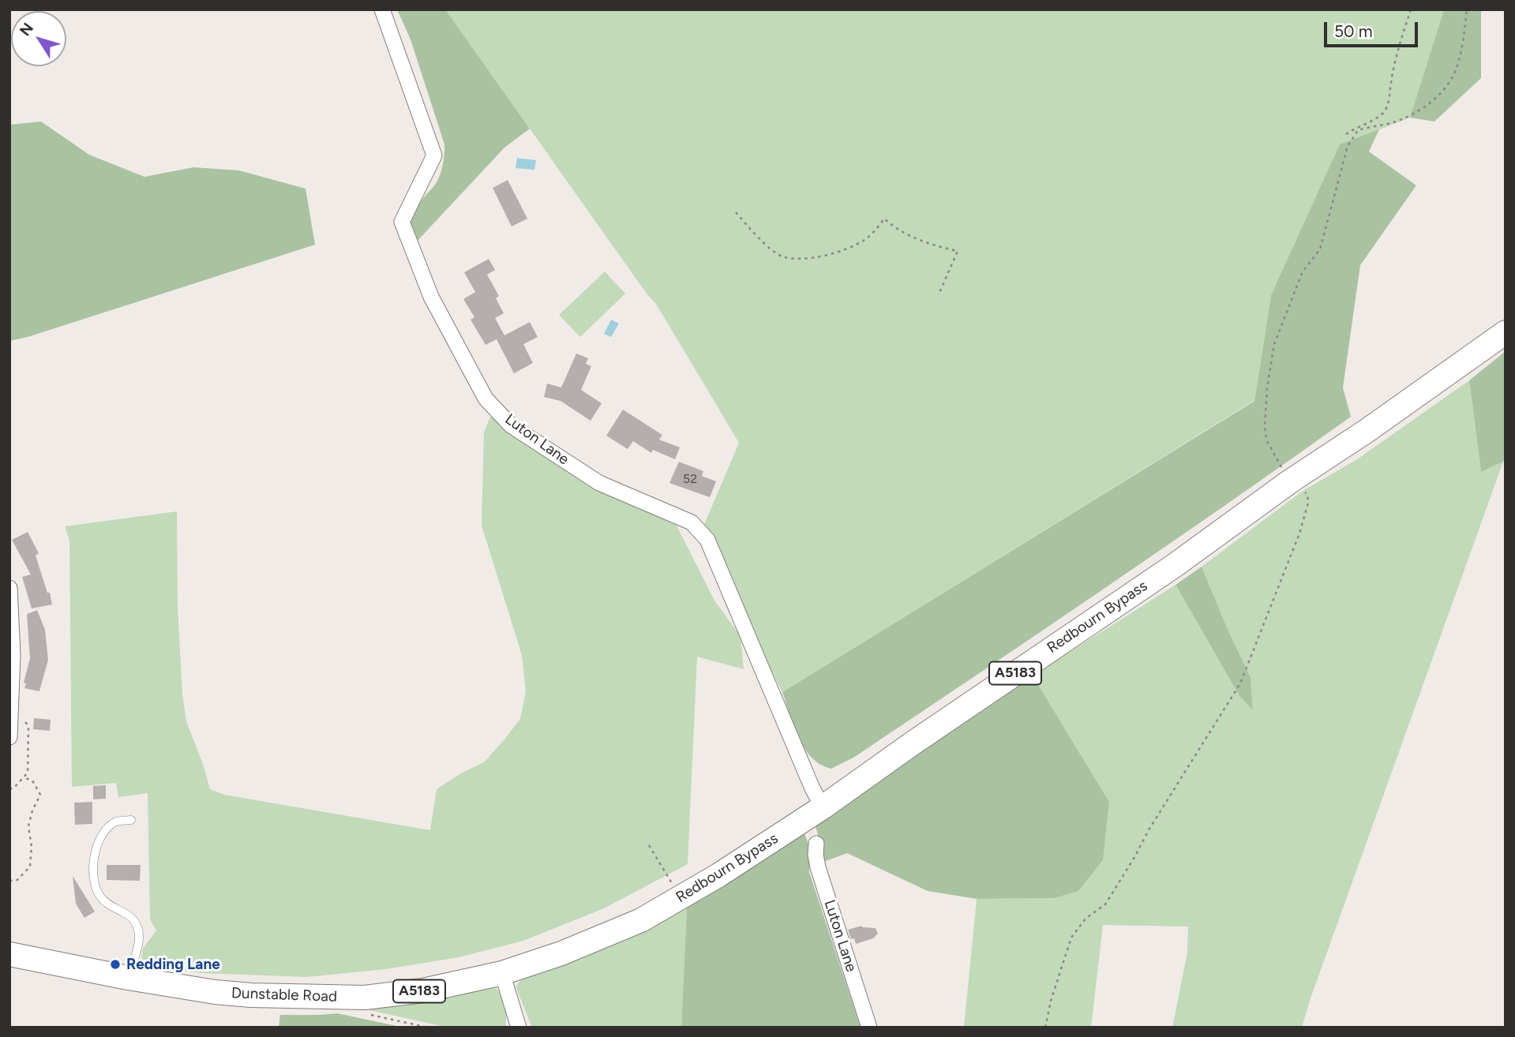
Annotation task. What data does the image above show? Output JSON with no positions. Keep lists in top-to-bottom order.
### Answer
{
  "streets": {
    "main road": ["Redbourn Bypass", "A5183", "Dunstable Road"],
    "street": ["Luton Lane"]
  },
  "crossings": [
    ["Luton Lane", "Redbourn Bypass"],
    ["Redbourn Bypass", "Dunstable Road"]
  ],
  "places": ["Redding Lane"],
  "house_numbers": ["52"],
  "scale_bar": "50 m",
  "north": "top left"
}
